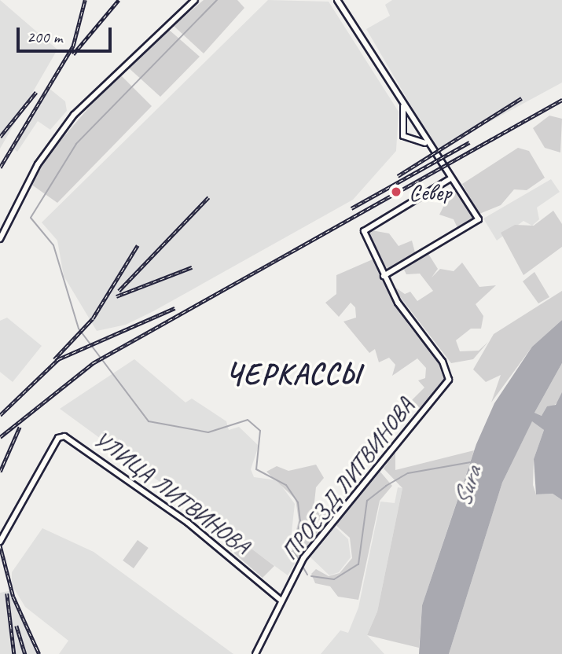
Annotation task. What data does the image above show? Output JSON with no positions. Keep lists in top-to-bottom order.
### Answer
{
  "streets": {
    "main road": ["ПРОЕЗД ЛИТВИНОВА", "УЛИЦА ЛИТВИНОВА"]
  },
  "crossings": [
    ["ПРОЕЗД ЛИТВИНОВА", "УЛИЦА ЛИТВИНОВА"]
  ],
  "districts": ["ЧЕРКАССЫ"],
  "water": ["Sura"],
  "places": ["Север"],
  "scale_bar": "200 m"
}
